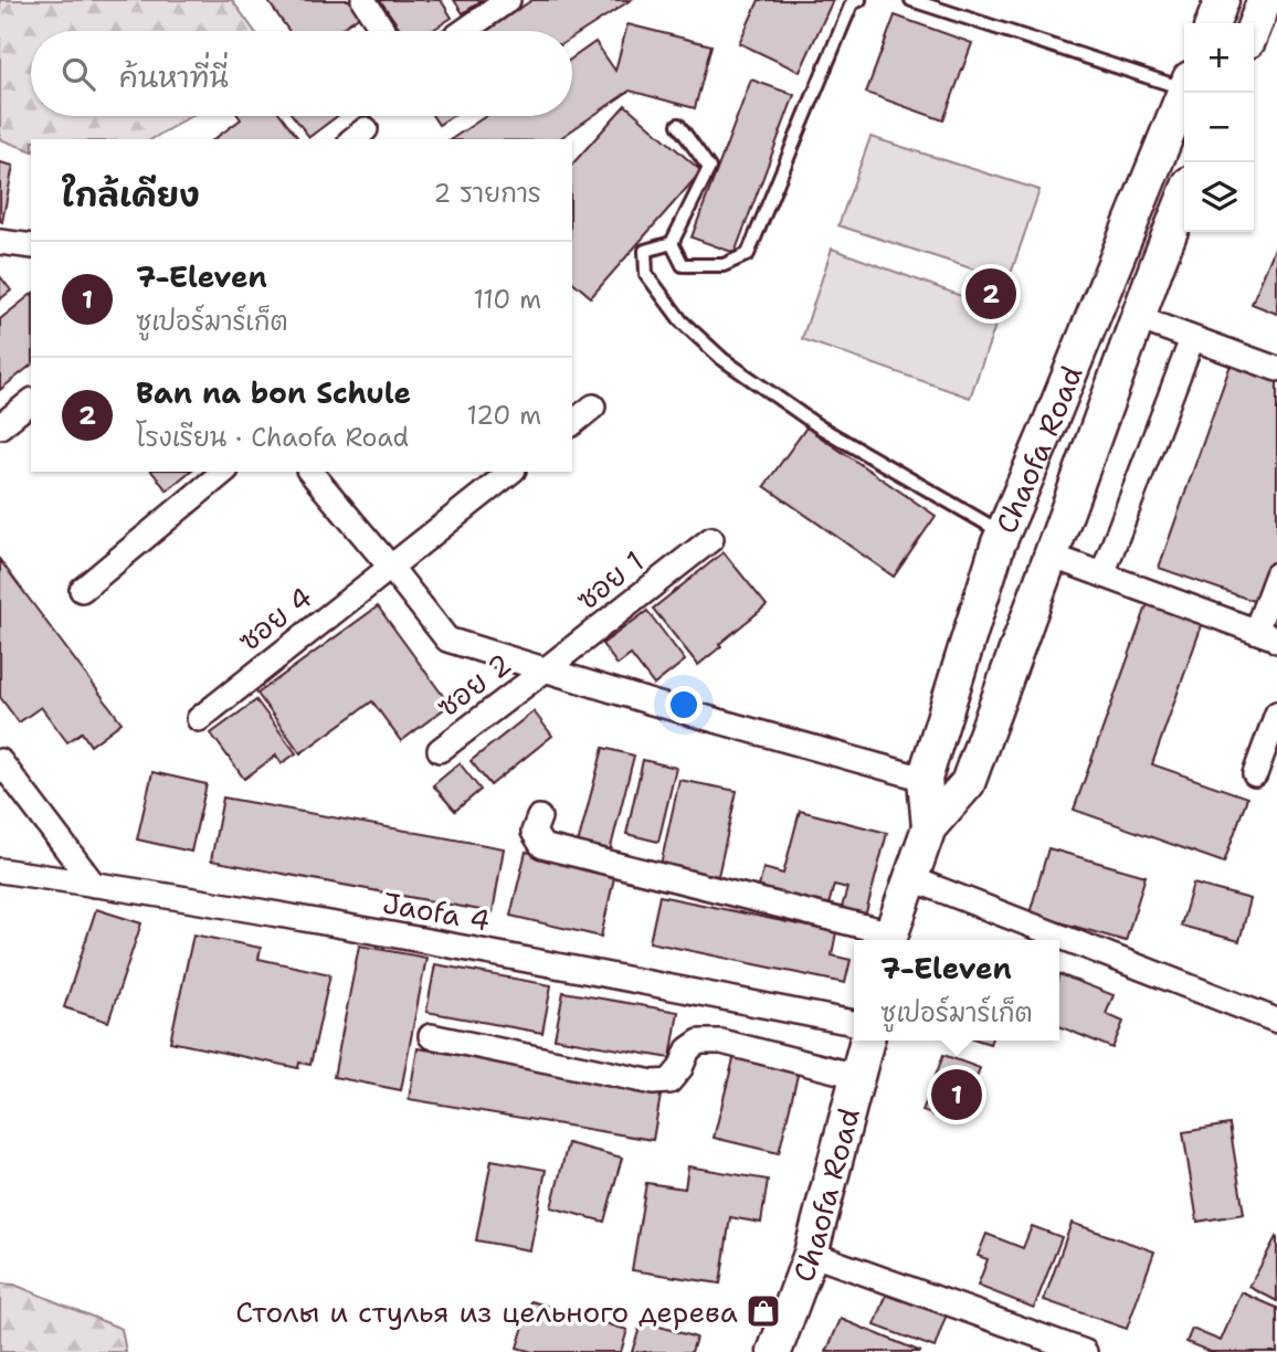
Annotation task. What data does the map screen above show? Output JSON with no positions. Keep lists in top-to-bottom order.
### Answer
{
  "streets": {
    "main road": ["Chaofa Road"],
    "street": [
      "ซอย 1",
      "ซอย 4",
      "ซอย 2",
      "Jaofa 4"
    ]
  },
  "crossings": [
    ["ซอย 1", "ซอย 2"]
  ],
  "places": {
    "shop": ["Столы и стулья из цельного дерева"]
  },
  "page": {
    "map_buttons": ["+", "−"],
    "search": "ค้นหาที่นี่",
    "heading": ["ใกล้เคียง", "2 รายการ"],
    "list": [
      {
        "mark": "1",
        "name": "7-Eleven",
        "note": "ซูเปอร์มาร์เก็ต",
        "value": "110 m"
      },
      {
        "mark": "2",
        "name": "Ban na bon Schule",
        "note": "โรงเรียน · Chaofa Road",
        "value": "120 m"
      }
    ],
    "pins": ["2", "1"],
    "popup": ["7-Eleven", "ซูเปอร์มาร์เก็ต"]
  }
}
